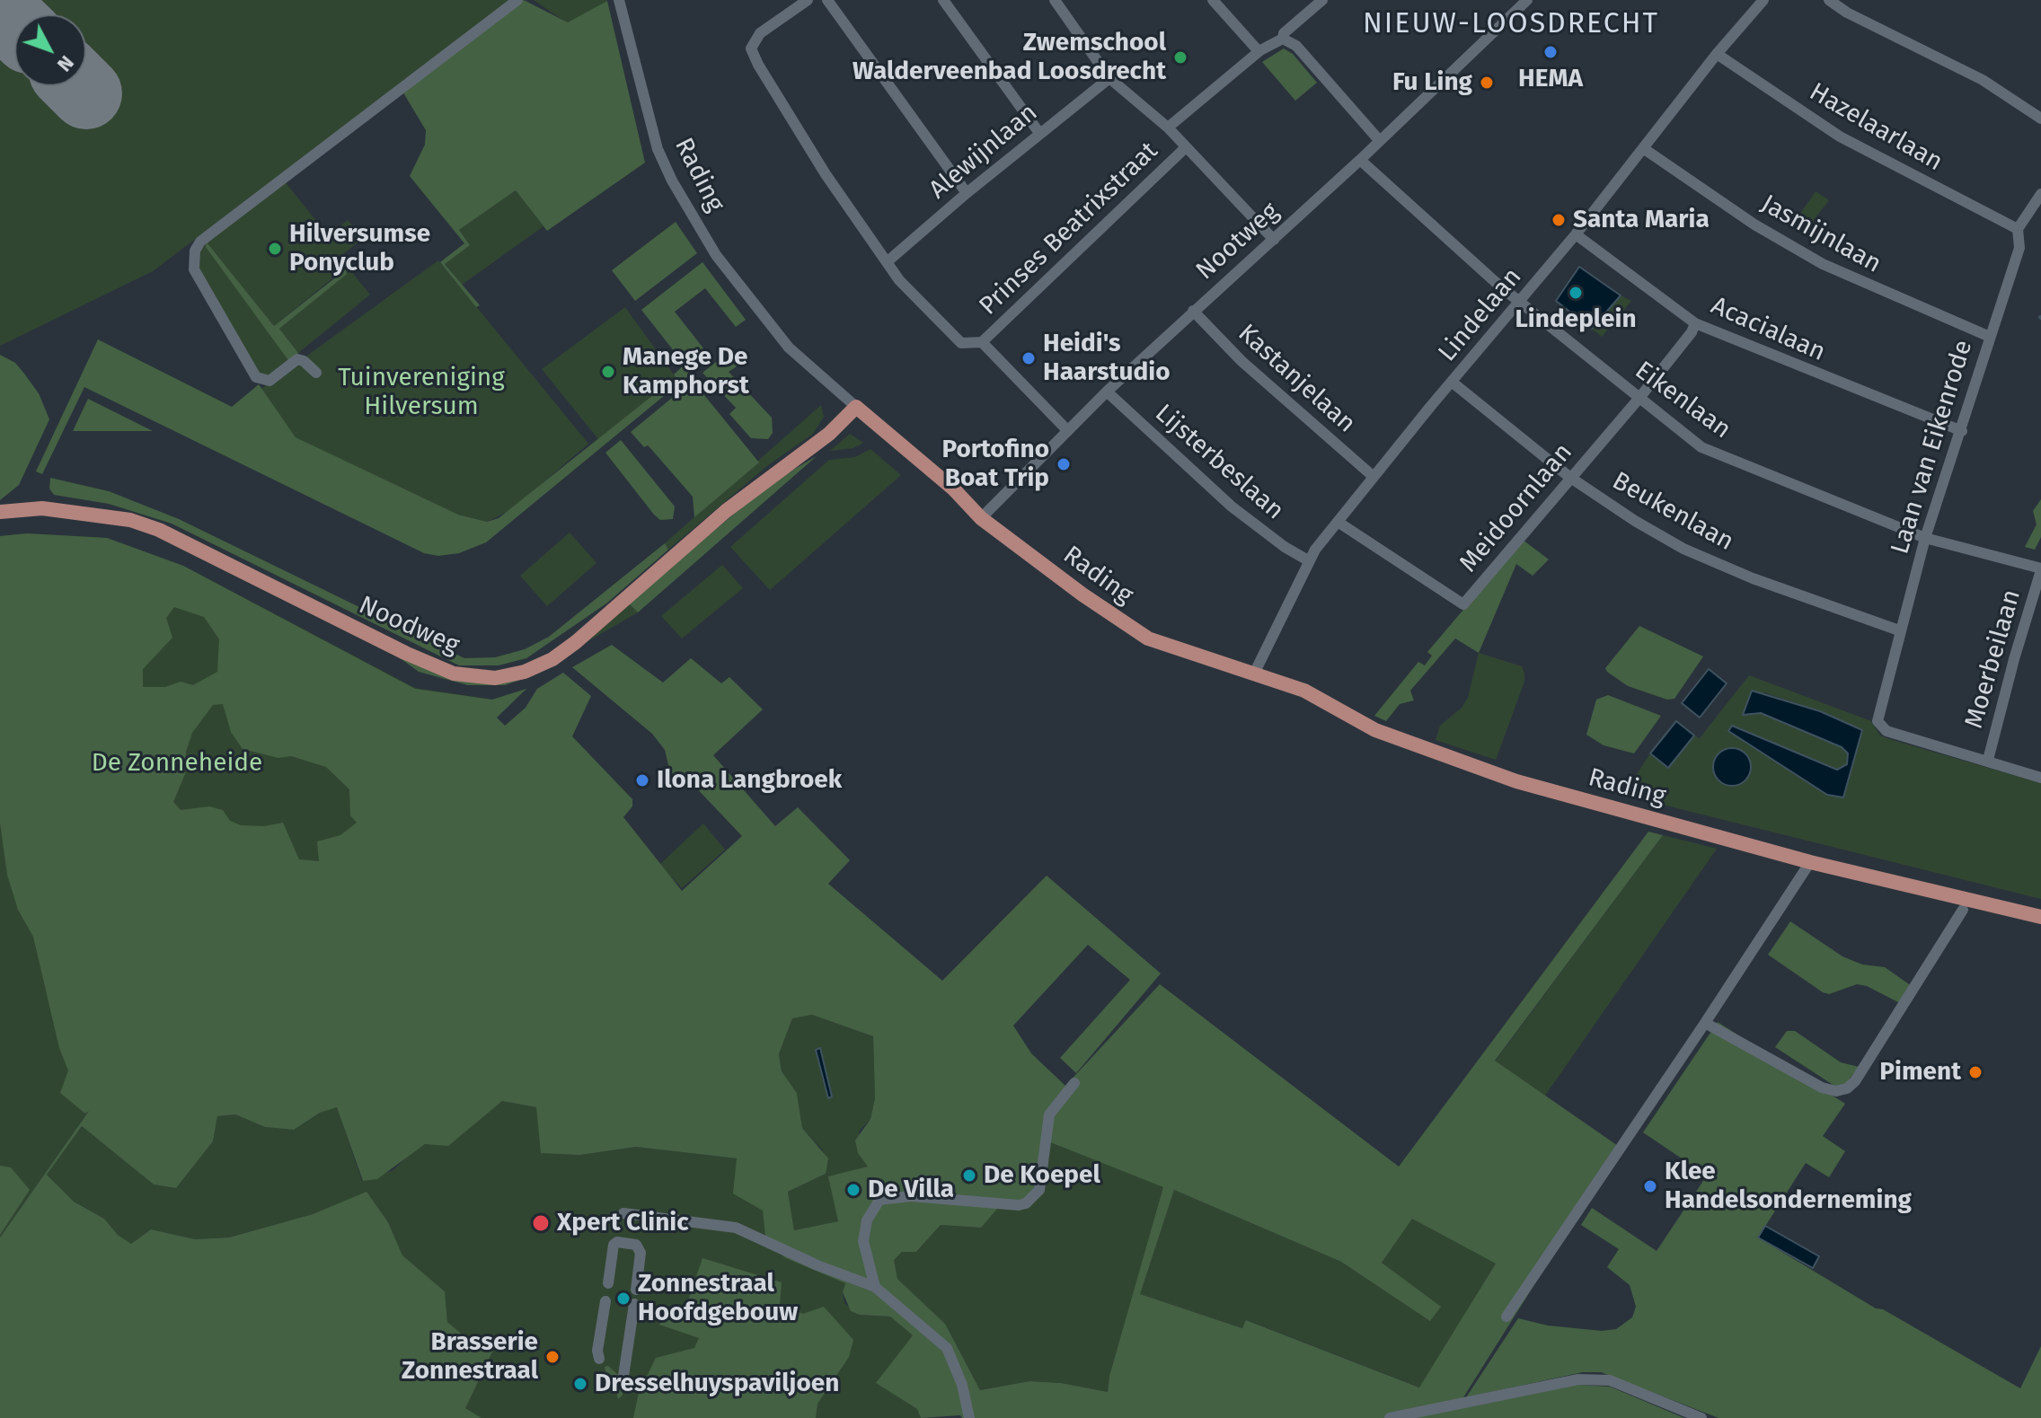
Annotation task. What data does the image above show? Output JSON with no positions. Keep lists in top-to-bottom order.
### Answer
{
  "streets": {
    "main road": ["Rading", "Noodweg"],
    "street": [
      "Hazelaarlaan",
      "Alewijnlaan",
      "Prinses Beatrixstraat",
      "Jasmijnlaan",
      "Nootweg",
      "Lindelaan",
      "Acacialaan",
      "Kastanjelaan",
      "Eikenlaan",
      "Laan van Eikenrode",
      "Lijsterbeslaan",
      "Meidoornlaan",
      "Beukenlaan",
      "Moerbeilaan"
    ]
  },
  "crossings": [
    ["Hazelaarlaan", "Lindelaan"],
    ["Hazelaarlaan", "Laan van Eikenrode"],
    ["Rading", "Nootweg"],
    ["Rading", "Lindelaan"],
    ["Rading", "Noodweg"],
    ["Jasmijnlaan", "Lindelaan"],
    ["Jasmijnlaan", "Laan van Eikenrode"],
    ["Nootweg", "Kastanjelaan"],
    ["Nootweg", "Eikenlaan"],
    ["Nootweg", "Lijsterbeslaan"],
    ["Lindelaan", "Acacialaan"],
    ["Lindelaan", "Kastanjelaan"],
    ["Lindelaan", "Eikenlaan"],
    ["Lindelaan", "Lijsterbeslaan"],
    ["Lindelaan", "Meidoornlaan"],
    ["Lindelaan", "Beukenlaan"],
    ["Acacialaan", "Laan van Eikenrode"],
    ["Acacialaan", "Meidoornlaan"],
    ["Eikenlaan", "Laan van Eikenrode"],
    ["Eikenlaan", "Meidoornlaan"],
    ["Eikenlaan", "Moerbeilaan"],
    ["Laan van Eikenrode", "Beukenlaan"],
    ["Laan van Eikenrode", "Moerbeilaan"],
    ["Meidoornlaan", "Beukenlaan"]
  ],
  "districts": ["NIEUW-LOOSDRECHT"],
  "parks": ["Tuinvereniging Hilversum", "De Zonneheide"],
  "places": [
    "HEMA",
    "Zwemschool Walderveenbad Loosdrecht",
    "Fu Ling",
    "Santa Maria",
    "Hilversumse Ponyclub",
    "Lindeplein",
    "Heidi's Haarstudio",
    "Manege De Kamphorst",
    "Portofino Boat Trip",
    "Ilona Langbroek",
    "Piment",
    "De Koepel",
    "Klee Handelsonderneming",
    "De Villa",
    "Xpert Clinic",
    "Zonnestraal Hoofdgebouw",
    "Brasserie Zonnestraal",
    "Dresselhuyspaviljoen"
  ],
  "north": "bottom right"
}
